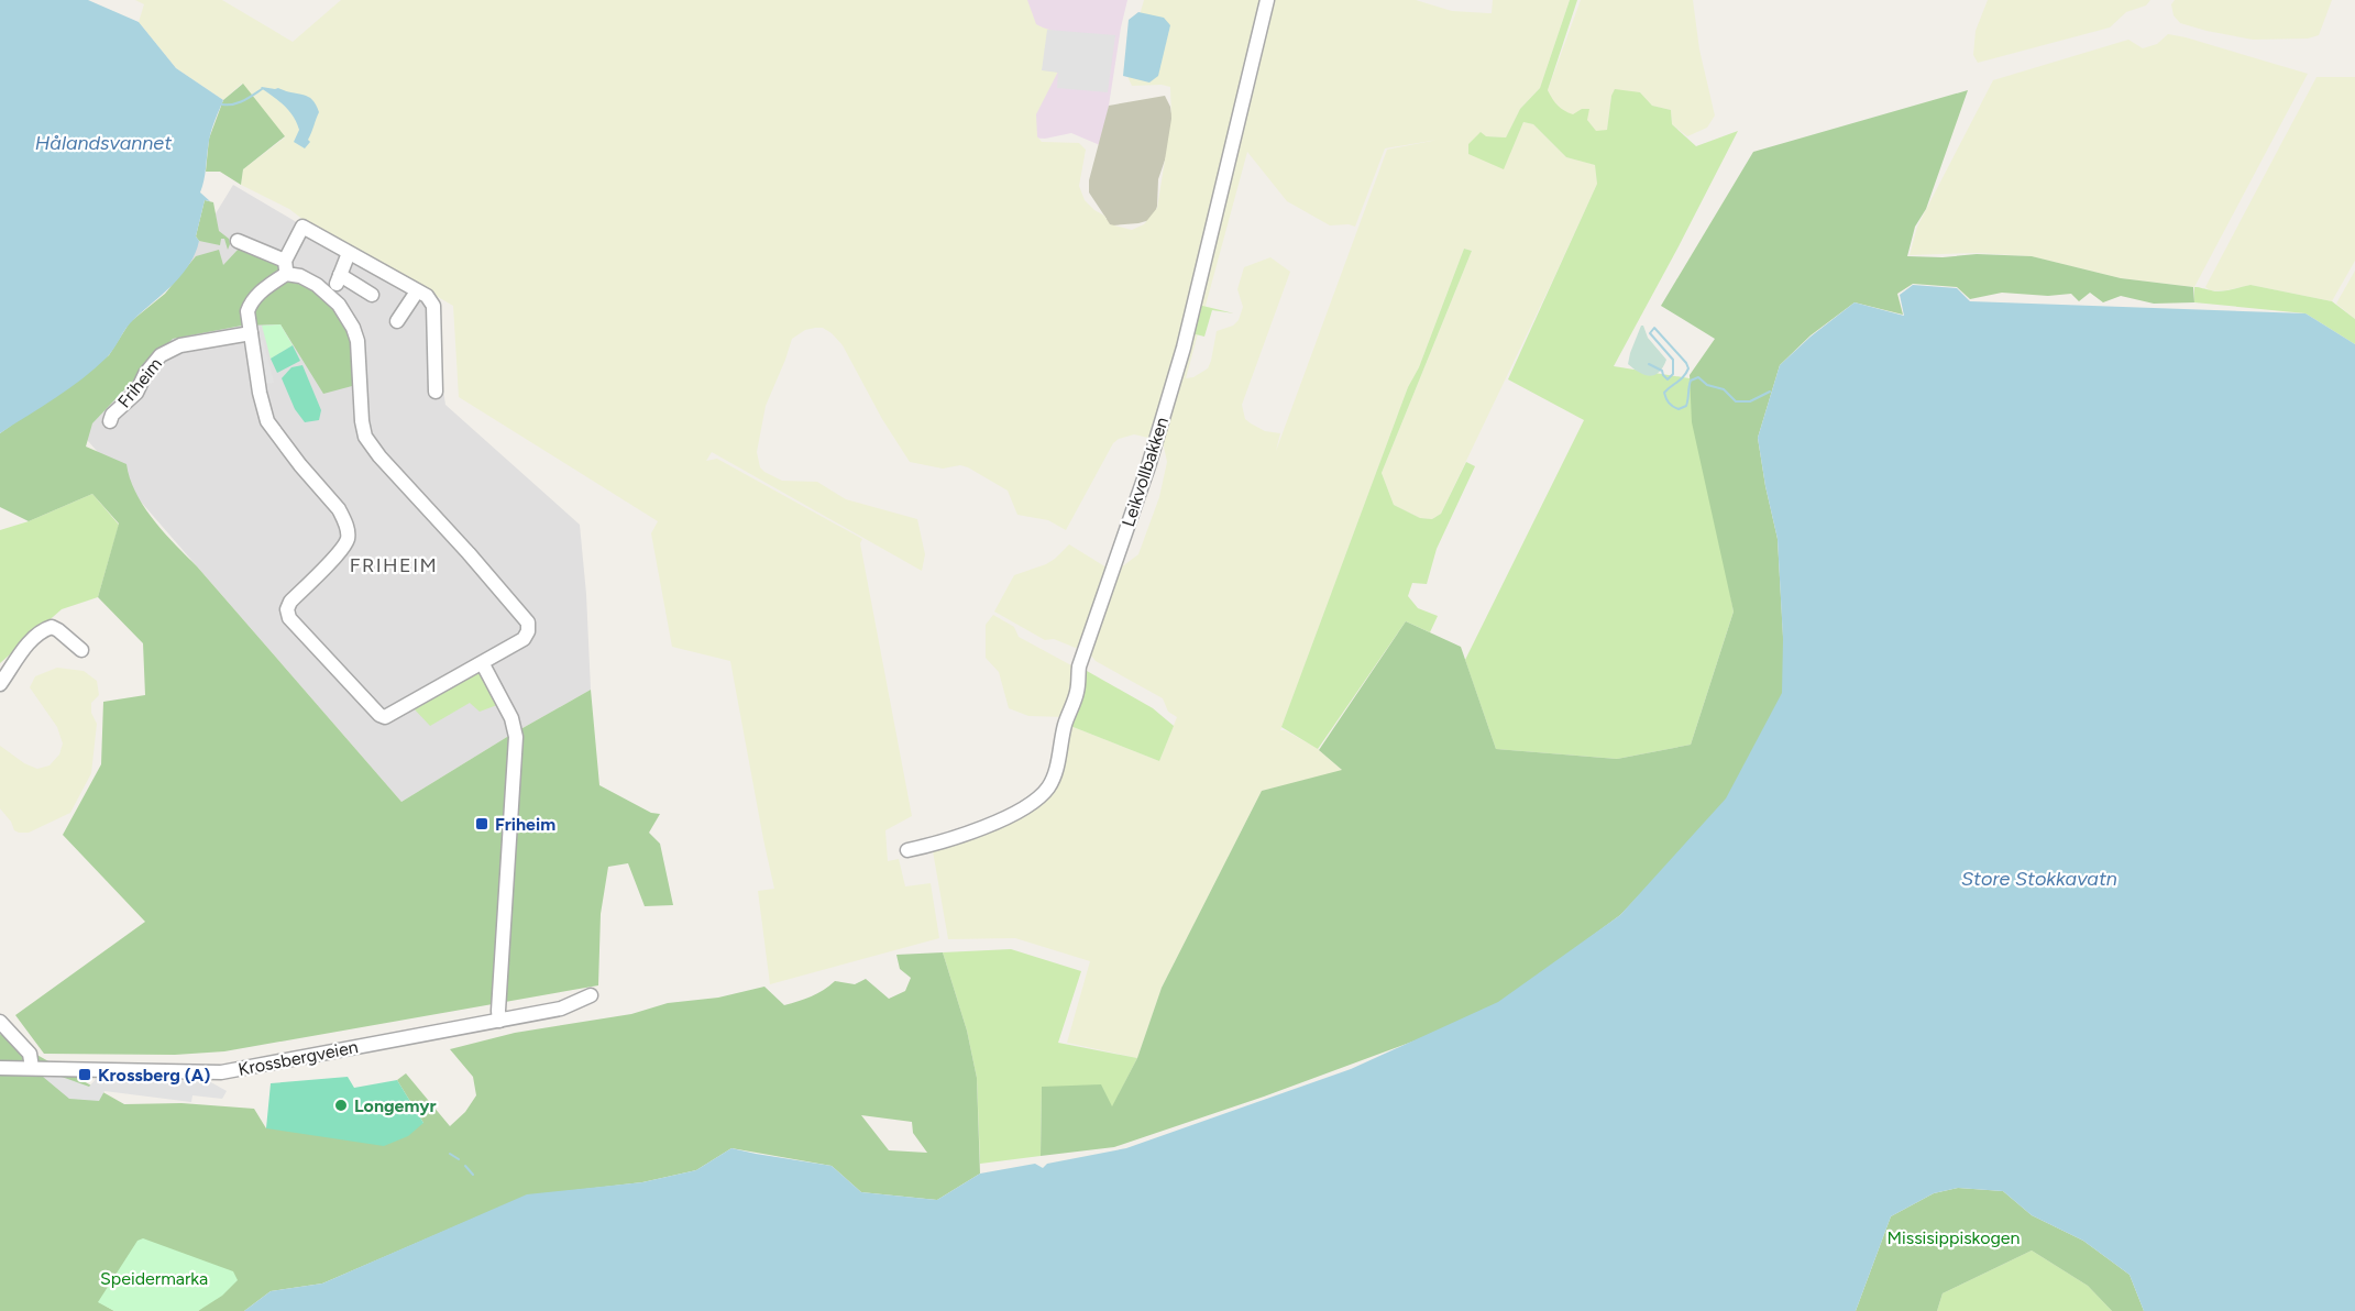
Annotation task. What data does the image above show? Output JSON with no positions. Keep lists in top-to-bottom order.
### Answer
{
  "streets": {
    "street": ["Friheim", "Leikvollbakken", "Krossbergveien"]
  },
  "districts": ["FRIHEIM"],
  "water": ["Hålandsvannet", "Store Stokkavatn"],
  "parks": ["Missisippiskogen", "Speidermarka"],
  "places": {
    "transit": ["Friheim", "Krossberg (A)"],
    "other": ["Longemyr"]
  }
}
